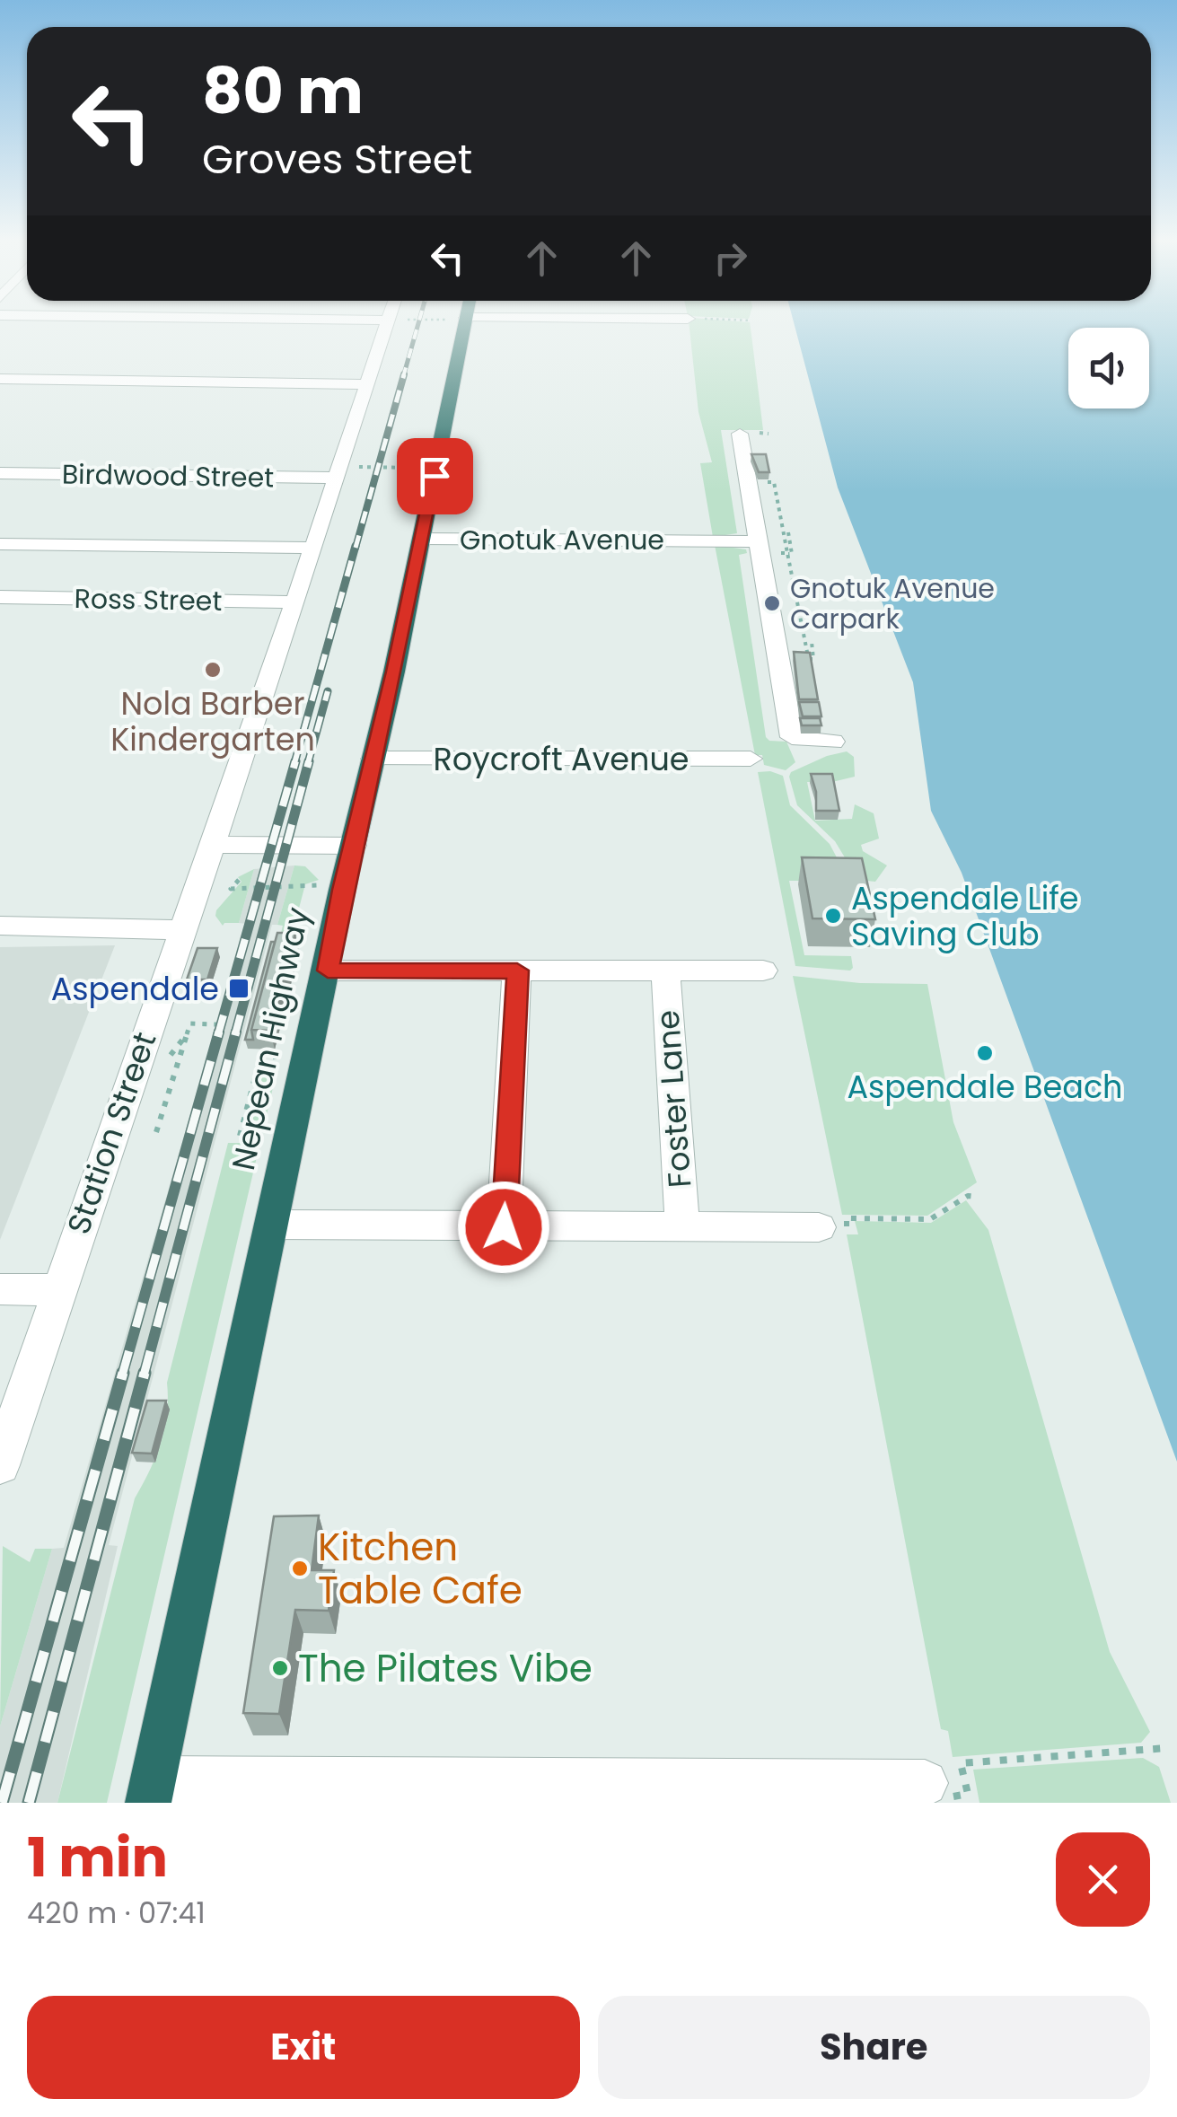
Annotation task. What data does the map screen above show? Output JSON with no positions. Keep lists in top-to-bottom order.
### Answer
{
  "streets": {
    "highway": ["Nepean Highway"],
    "street": [
      "Birdwood Street",
      "Gnotuk Avenue",
      "Ross Street",
      "Roycroft Avenue",
      "Foster Lane",
      "Station Street"
    ]
  },
  "crossings": [
    ["Birdwood Street", "Station Street"],
    ["Gnotuk Avenue", "Nepean Highway"],
    ["Ross Street", "Station Street"],
    ["Roycroft Avenue", "Nepean Highway"]
  ],
  "places": {
    "other": [
      "Gnotuk Avenue Carpark",
      "Nola Barber Kindergarten",
      "Aspendale Life Saving Club",
      "Aspendale Beach",
      "Kitchen Table Cafe",
      "The Pilates Vibe"
    ],
    "transit": ["Aspendale"]
  },
  "page": {
    "turn": ["80 m", "Groves Street"],
    "heading": ["1 min", "420 m · 07:41"],
    "buttons": ["Exit", "Share"]
  }
}
